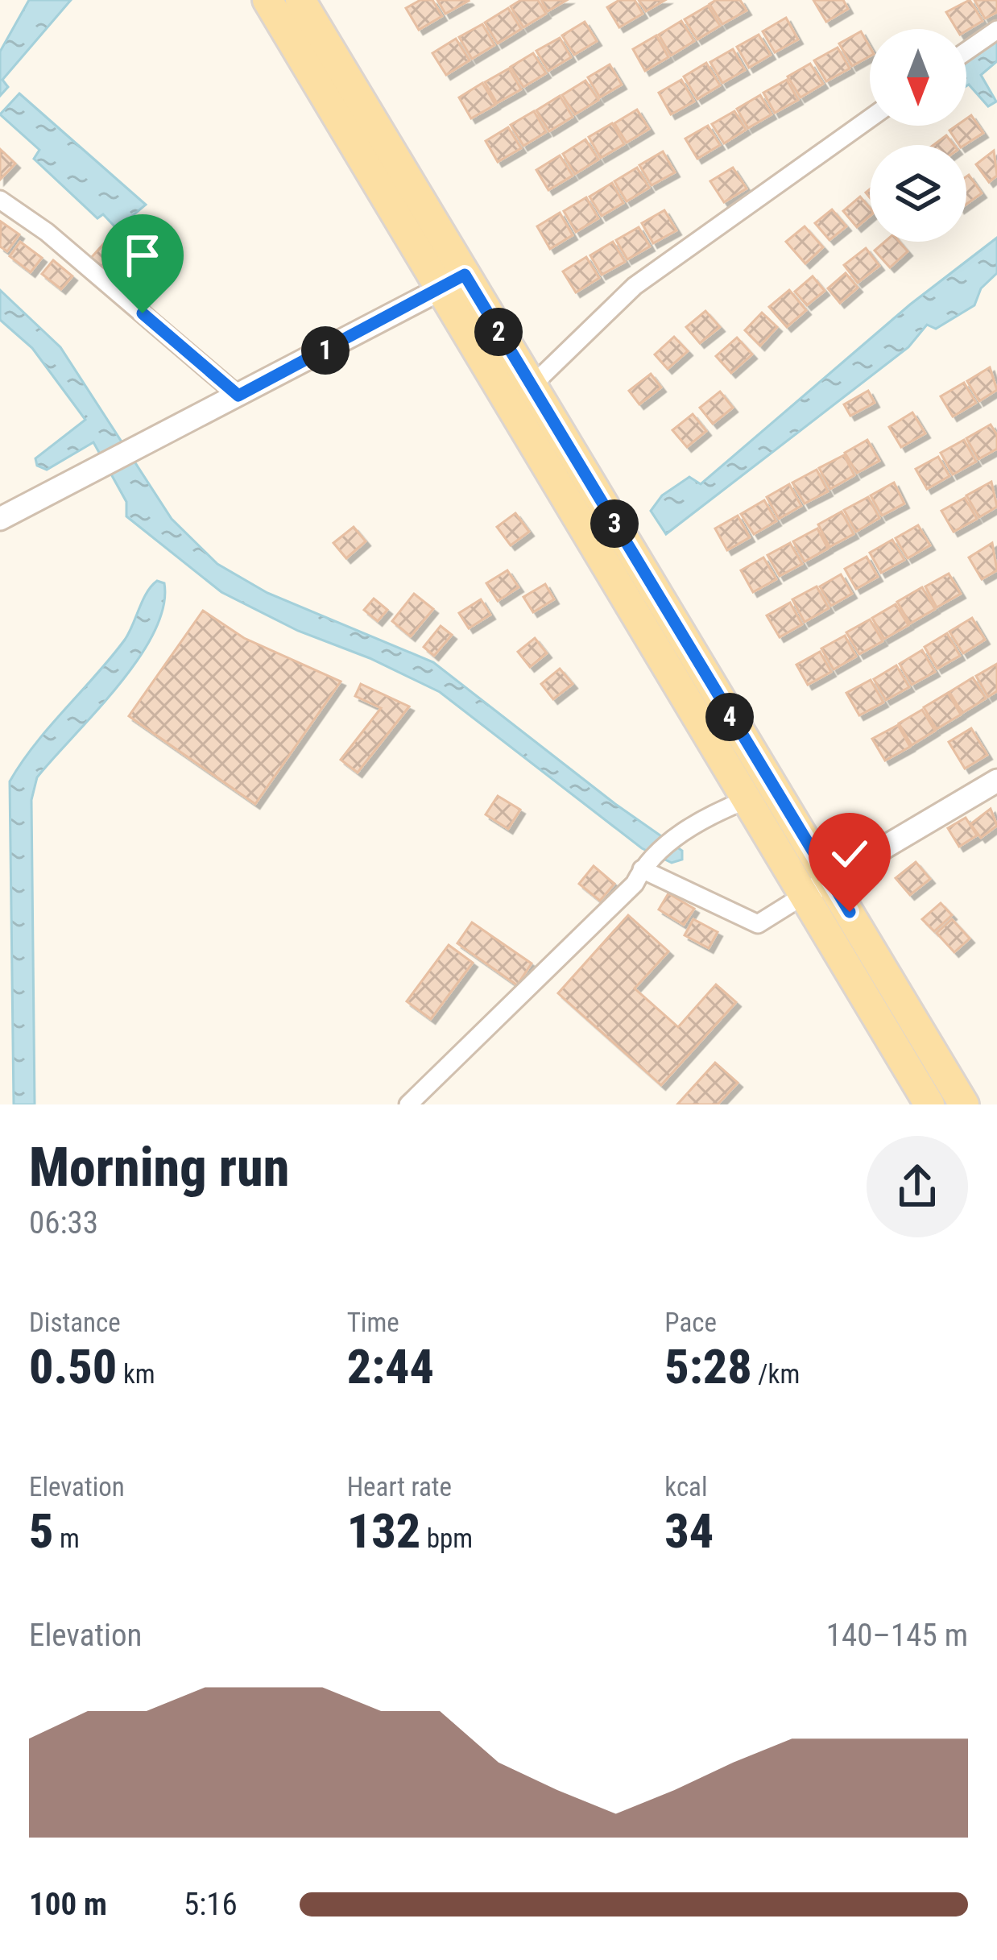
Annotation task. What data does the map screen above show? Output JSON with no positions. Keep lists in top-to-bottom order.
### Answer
{
  "north": "bottom",
  "page": {
    "pins": [
      "2",
      "1",
      "3",
      "4"
    ],
    "heading": ["Morning run", "06:33"],
    "stats": [
      ["Distance", "0.50 km"],
      ["Time", "2:44"],
      ["Pace", "5:28 /km"],
      ["Elevation", "5 m"],
      ["Heart rate", "132 bpm"],
      ["kcal", "34"]
    ],
    "chart": ["Elevation", "140–145 m"],
    "list": [
      {
        "name": "100 m",
        "note": "5:16"
      }
    ]
  }
}
